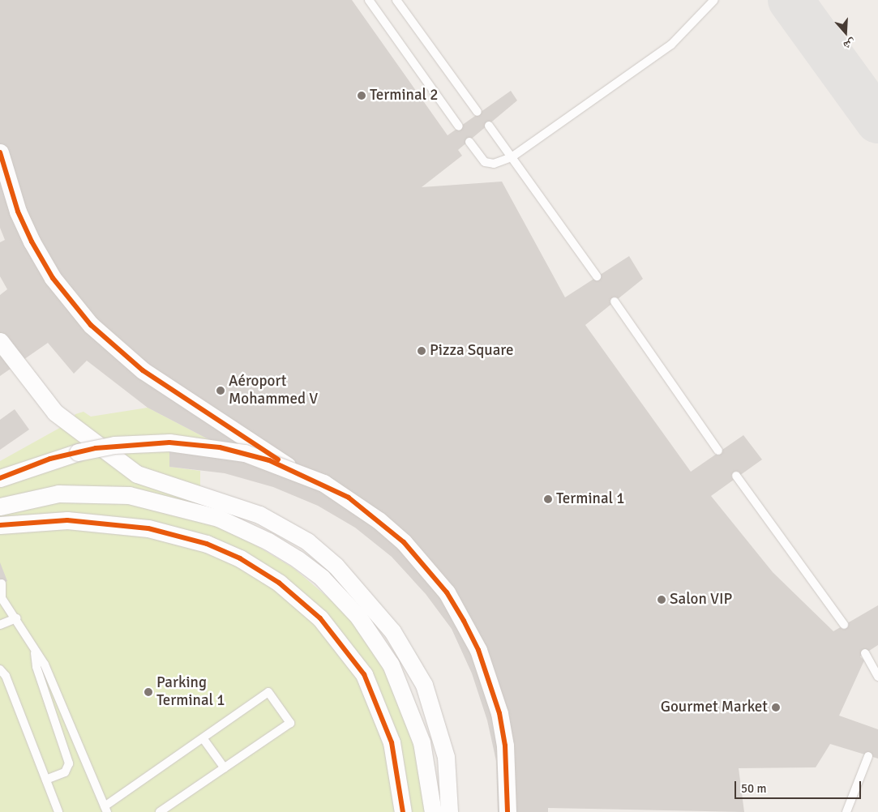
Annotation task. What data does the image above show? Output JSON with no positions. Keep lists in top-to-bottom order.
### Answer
{
  "places": [
    "Terminal 2",
    "Pizza Square",
    "Aéroport Mohammed V",
    "Terminal 1",
    "Salon VIP",
    "Parking Terminal 1",
    "Gourmet Market"
  ],
  "scale_bar": "50 m",
  "north": "bottom"
}
